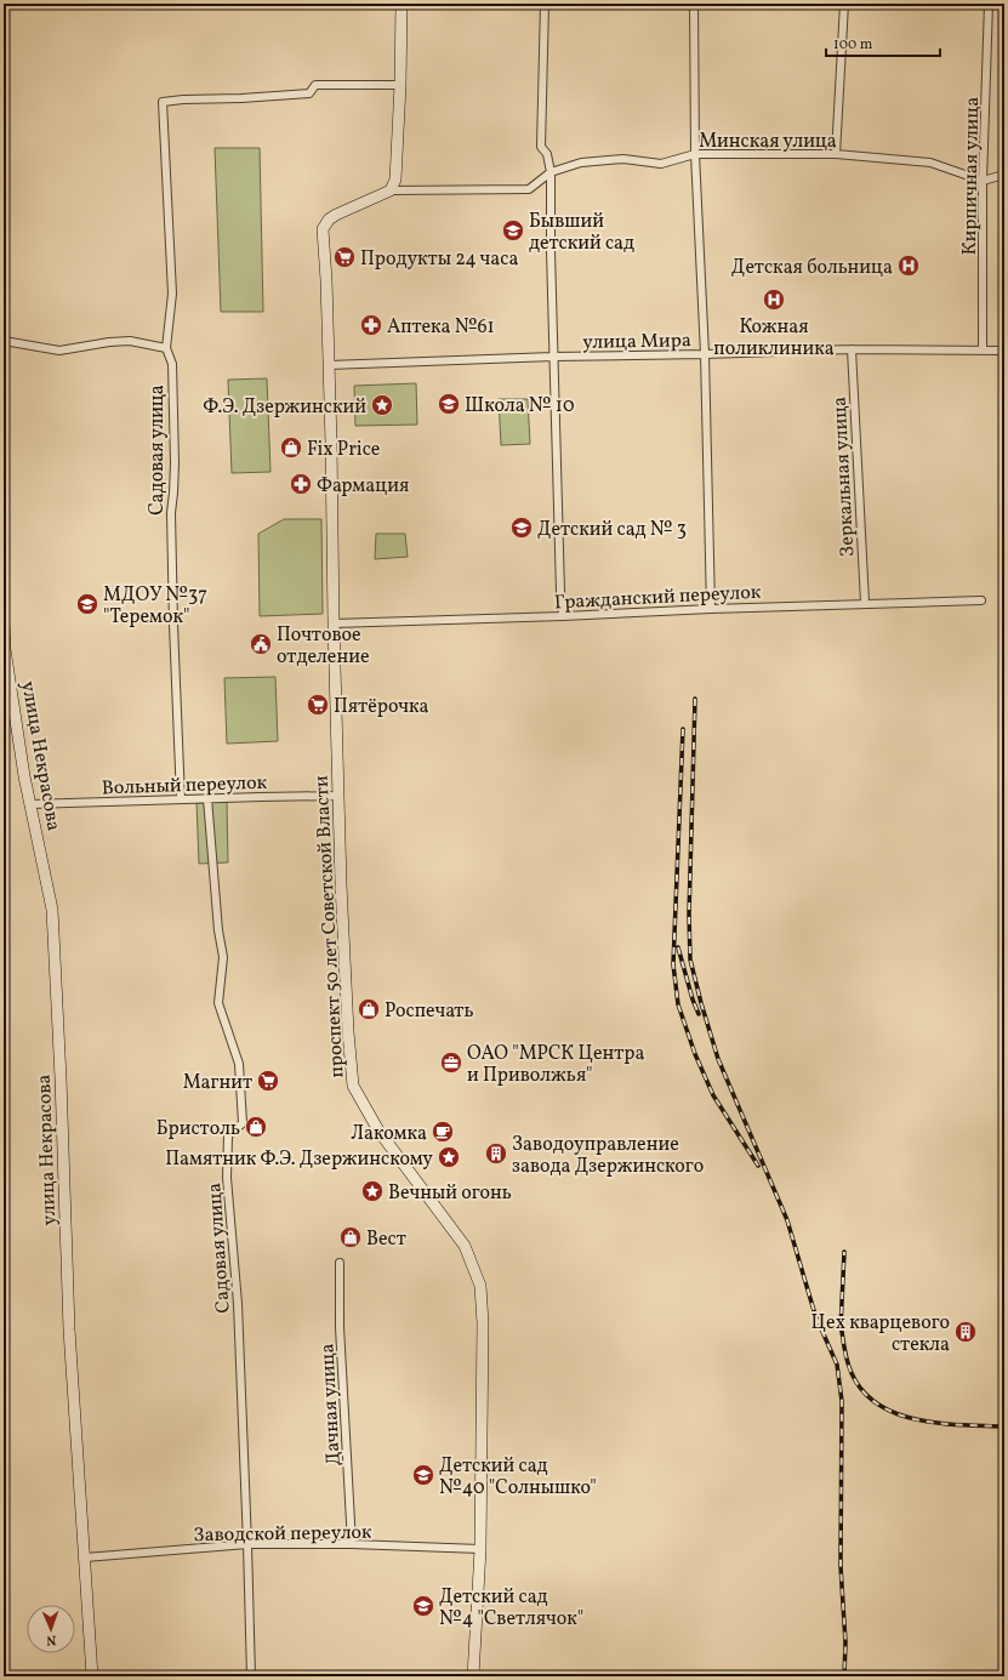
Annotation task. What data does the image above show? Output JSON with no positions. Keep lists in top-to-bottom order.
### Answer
{
  "streets": {
    "main road": ["улица Некрасова", "проспект 50 лет Советской Власти"],
    "street": [
      "Минская улица",
      "Кирпичная улица",
      "улица Мира",
      "Садовая улица",
      "Зеркальная улица",
      "Гражданский переулок",
      "Вольный переулок",
      "Дачная улица",
      "Заводской переулок"
    ]
  },
  "crossings": [
    ["Минская улица", "Кирпичная улица"],
    ["Минская улица", "проспект 50 лет Советской Власти"],
    ["Кирпичная улица", "улица Мира"],
    ["улица Мира", "Зеркальная улица"],
    ["улица Мира", "проспект 50 лет Советской Власти"],
    ["Садовая улица", "Вольный переулок"],
    ["Садовая улица", "Заводской переулок"],
    ["Зеркальная улица", "Гражданский переулок"],
    ["Гражданский переулок", "проспект 50 лет Советской Власти"],
    ["улица Некрасова", "Вольный переулок"],
    ["улица Некрасова", "Заводской переулок"],
    ["Вольный переулок", "проспект 50 лет Советской Власти"],
    ["проспект 50 лет Советской Власти", "Заводской переулок"],
    ["Дачная улица", "Заводской переулок"]
  ],
  "places": {
    "school or university": [
      "Бывший детский сад",
      "Школа № 10",
      "Детский сад № 3",
      "МДОУ №37 \"Теремок\"",
      "Детский сад №40 \"Солнышко\"",
      "Детский сад №4 \"Светлячок\""
    ],
    "supermarket": ["Продукты 24 часа", "Пятёрочка", "Магнит"],
    "hospital": ["Детская больница", "Кожная поликлиника"],
    "pharmacy": ["Аптека №61", "Фармация"],
    "place": ["Ф.Э. Дзержинский", "Памятник Ф.Э. Дзержинскому", "Вечный огонь"],
    "shop": [
      "Fix Price",
      "Роспечать",
      "Бристоль",
      "Вест"
    ],
    "public building": ["Почтовое отделение"],
    "office": ["ОАО \"МРСК Центра и Приволжья\""],
    "cafe": ["Лакомка"],
    "building": ["Заводоуправление завода Дзержинского", "Цех кварцевого стекла"]
  },
  "scale_bar": "100 m",
  "north": "bottom"
}
